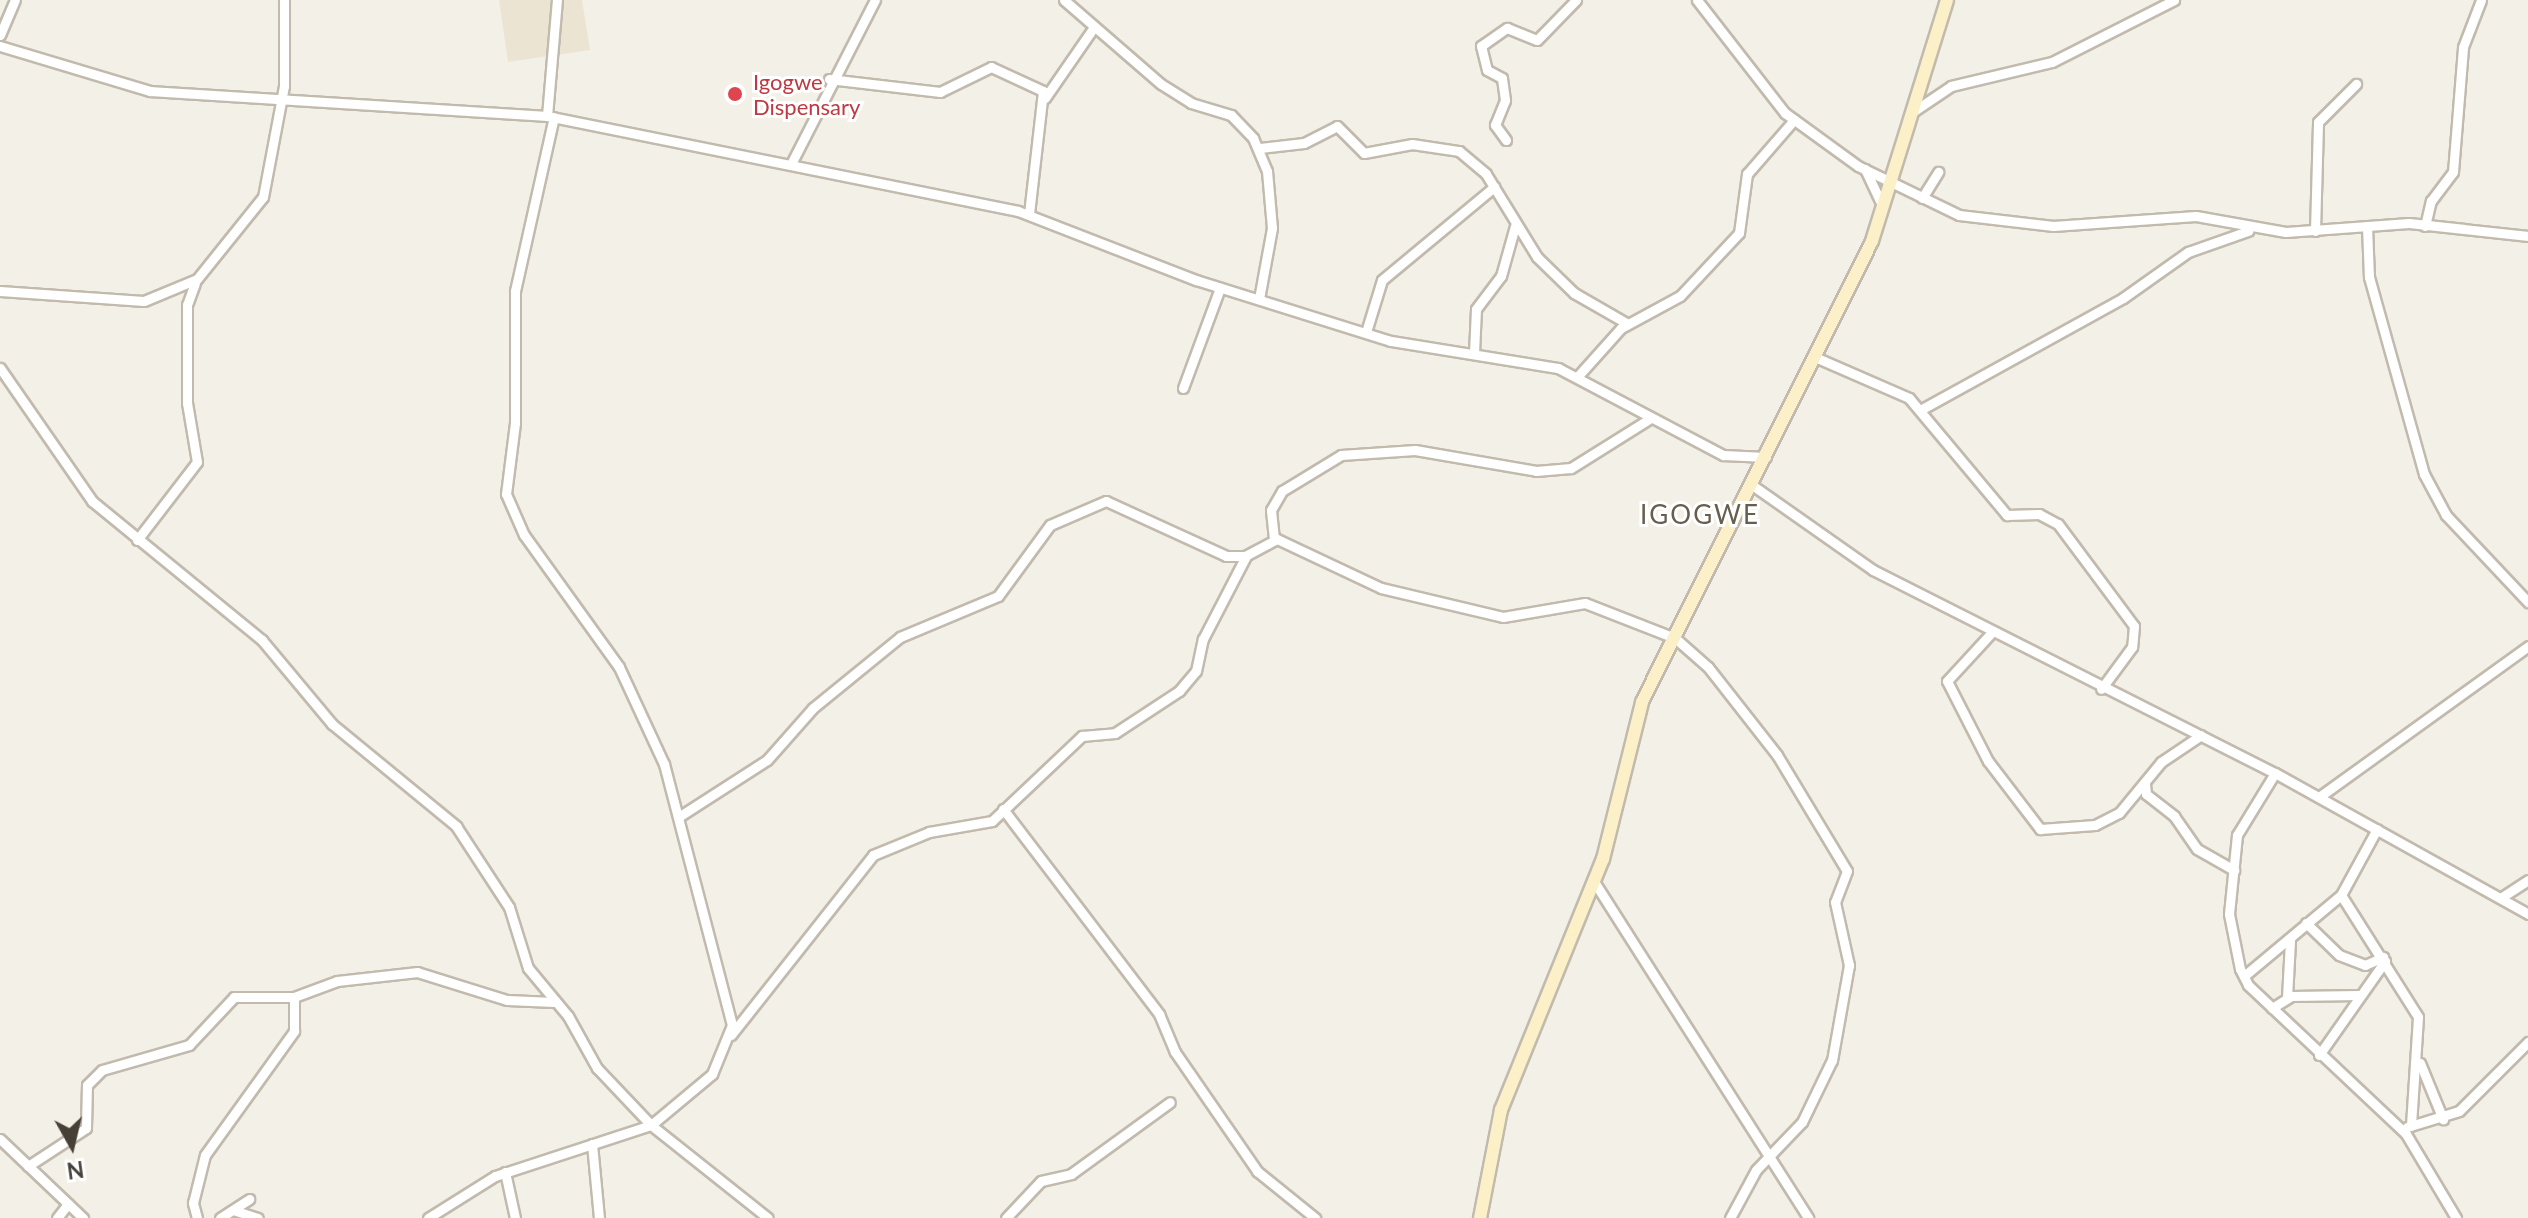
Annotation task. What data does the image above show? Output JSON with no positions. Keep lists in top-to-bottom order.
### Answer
{
  "districts": ["IGOGWE"],
  "places": ["Igogwe Dispensary"],
  "north": "bottom"
}
